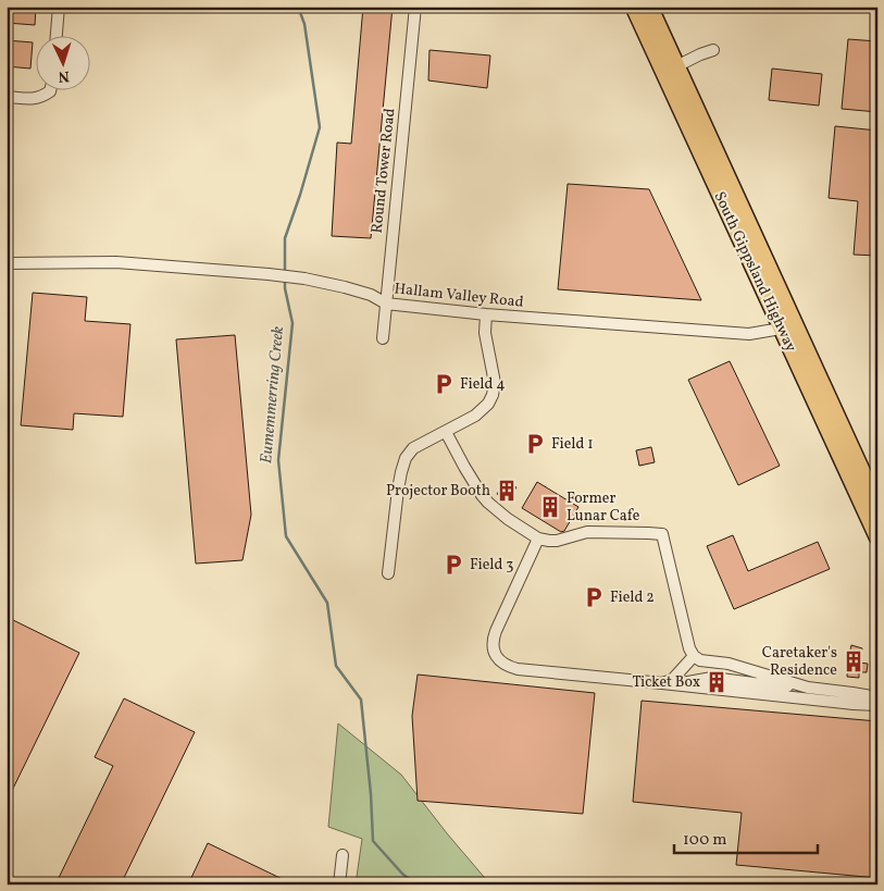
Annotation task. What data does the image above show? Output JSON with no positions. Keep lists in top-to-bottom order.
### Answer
{
  "streets": {
    "highway": ["South Gippsland Highway"],
    "street": ["Round Tower Road", "Hallam Valley Road"]
  },
  "crossings": [
    ["Round Tower Road", "Hallam Valley Road"],
    ["South Gippsland Highway", "Hallam Valley Road"]
  ],
  "water": ["Eumemmerring Creek"],
  "places": {
    "parking": [
      "Field 4",
      "Field 1",
      "Field 3",
      "Field 2"
    ],
    "building": [
      "Projector Booth",
      "Former Lunar Cafe",
      "Caretaker's Residence",
      "Ticket Box"
    ]
  },
  "scale_bar": "100 m",
  "north": "bottom"
}
